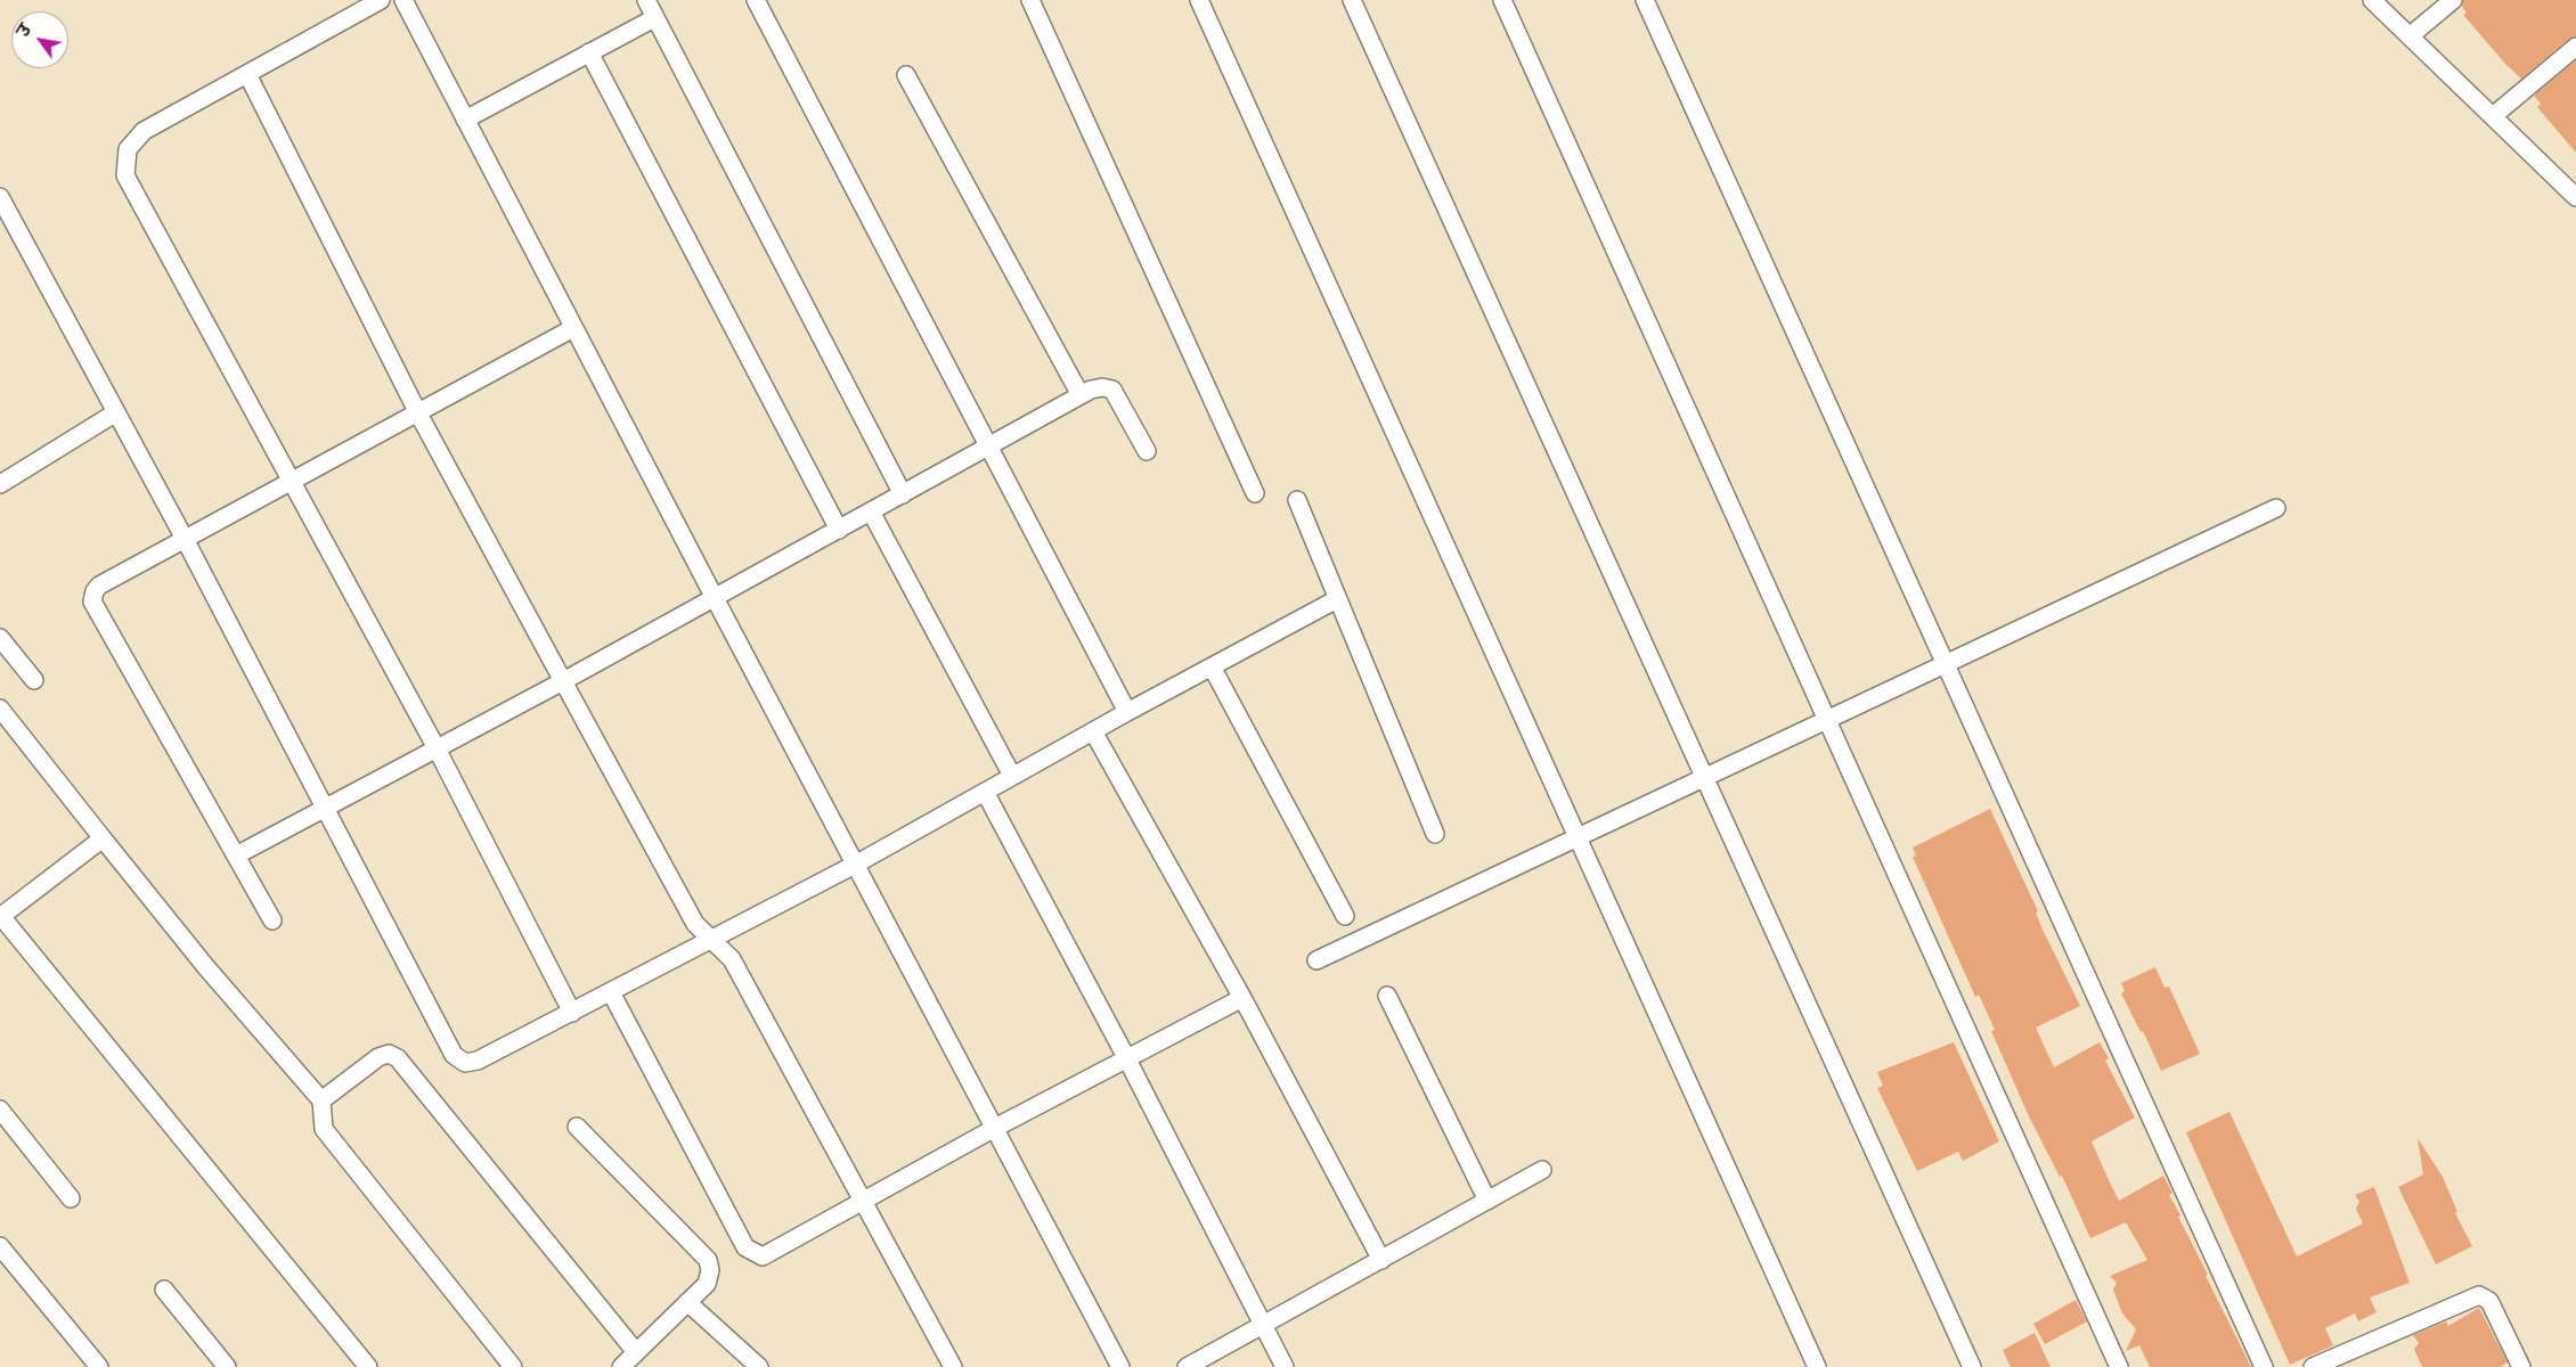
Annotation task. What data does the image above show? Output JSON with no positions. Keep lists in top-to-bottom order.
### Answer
{
  "north": "top left"
}
